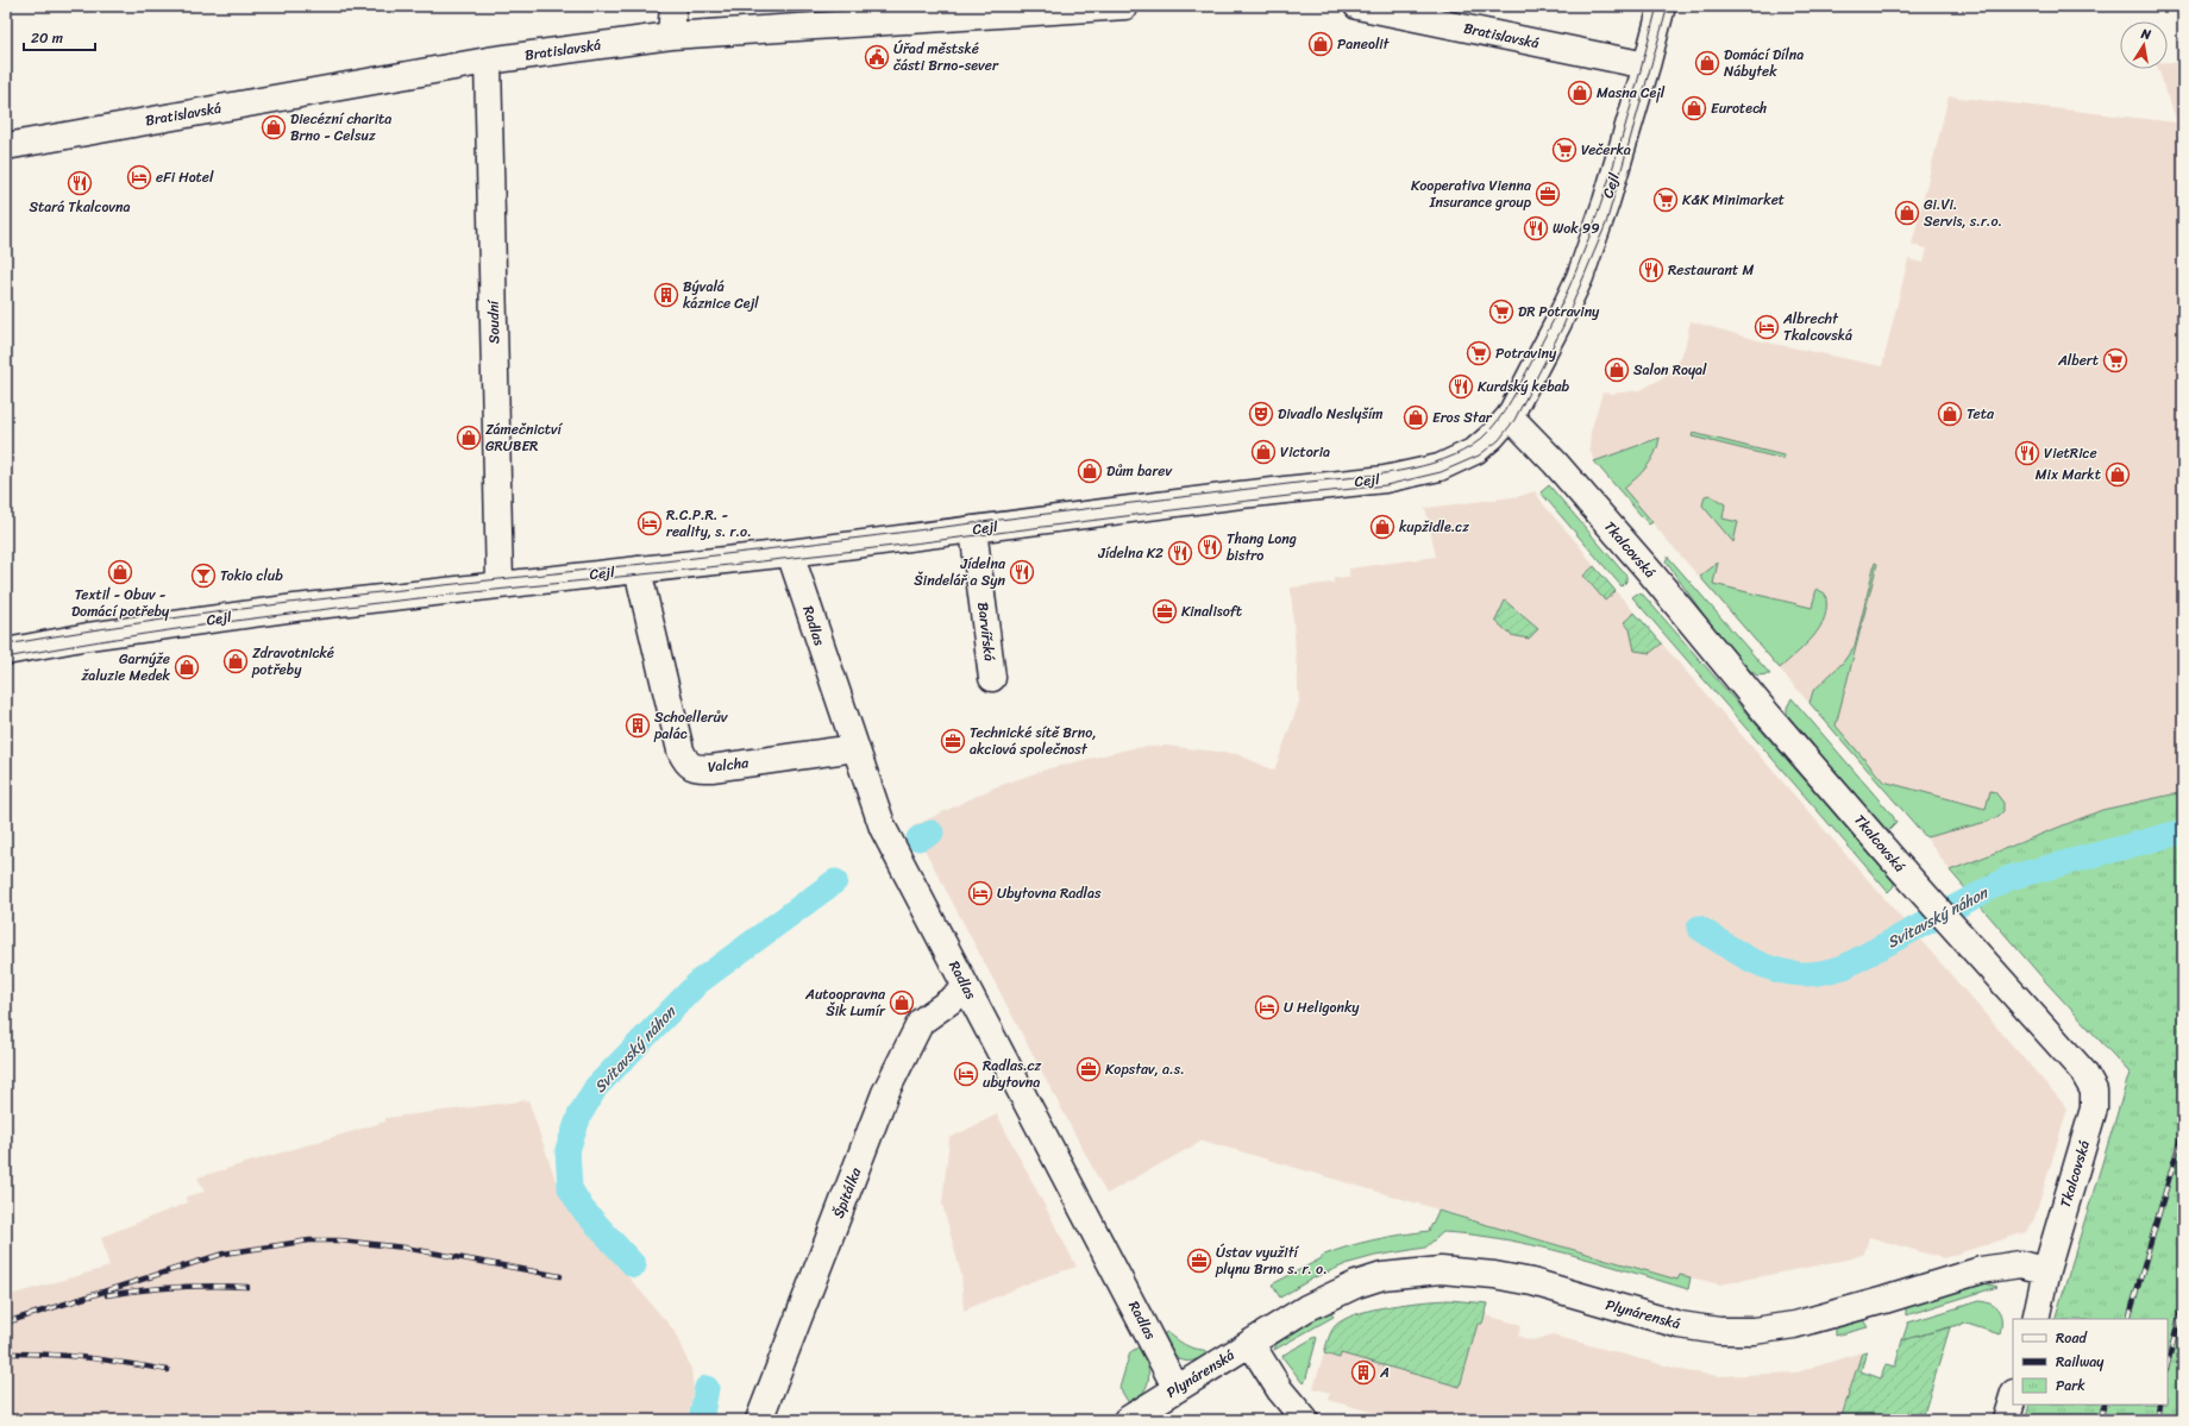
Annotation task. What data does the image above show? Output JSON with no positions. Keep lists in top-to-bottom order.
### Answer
{
  "streets": {
    "street": [
      "Bratislavská",
      "Cejl",
      "Soudní",
      "Tkalcovská",
      "Radlas",
      "Barvířská",
      "Valcha",
      "Špitálka",
      "Plynárenská"
    ]
  },
  "crossings": [
    ["Bratislavská", "Cejl"],
    ["Bratislavská", "Soudní"],
    ["Cejl", "Soudní"],
    ["Cejl", "Tkalcovská"],
    ["Cejl", "Radlas"],
    ["Cejl", "Barvířská"],
    ["Cejl", "Valcha"],
    ["Tkalcovská", "Plynárenská"],
    ["Radlas", "Valcha"],
    ["Radlas", "Špitálka"],
    ["Radlas", "Plynárenská"]
  ],
  "water": ["Svitavský náhon"],
  "places": {
    "shop": [
      "Paneolit",
      "Domácí Dílna Nábytek",
      "Masna Cejl",
      "Eurotech",
      "Diecézní charita Brno - Celsuz",
      "Gi.Vi. Servis, s.r.o.",
      "Salon Royal",
      "Teta",
      "Eros Star",
      "Zámečnictví GRUBER",
      "Victoria",
      "Dům barev",
      "Mix Markt",
      "kupžidle.cz",
      "Textil - Obuv - Domácí potřeby",
      "Zdravotnické potřeby",
      "Garnýže žaluzie Medek",
      "Autoopravna Šik Lumír"
    ],
    "public building": ["Úřad městské části Brno-sever"],
    "supermarket": [
      "Večerka",
      "K&K Minimarket",
      "DR Potraviny",
      "Potraviny",
      "Albert"
    ],
    "hotel": [
      "eFi Hotel",
      "Albrecht Tkalcovská",
      "R.C.P.R. - reality, s. r.o.",
      "Ubytovna Radlas",
      "U Heligonky",
      "Radlas.cz ubytovna"
    ],
    "restaurant": [
      "Stará Tkalcovna",
      "Wok 99",
      "Restaurant M",
      "Kurdský kebab",
      "VietRice",
      "Thang Long bistro",
      "Jídelna K2",
      "Jídelna Šindelář a Syn"
    ],
    "office": [
      "Kooperativa Vienna Insurance group",
      "Kinalisoft",
      "Technické sítě Brno, akciová společnost",
      "Kopstav, a.s.",
      "Ústav využití plynu Brno s. r. o."
    ],
    "building": ["Bývalá káznice Cejl", "Schoellerův palác", "A"],
    "theatre": ["Divadlo Neslyším"],
    "bar": ["Tokio club"]
  },
  "legend": ["Road", "Railway", "Park"],
  "scale_bar": "20 m",
  "north": "top"
}
